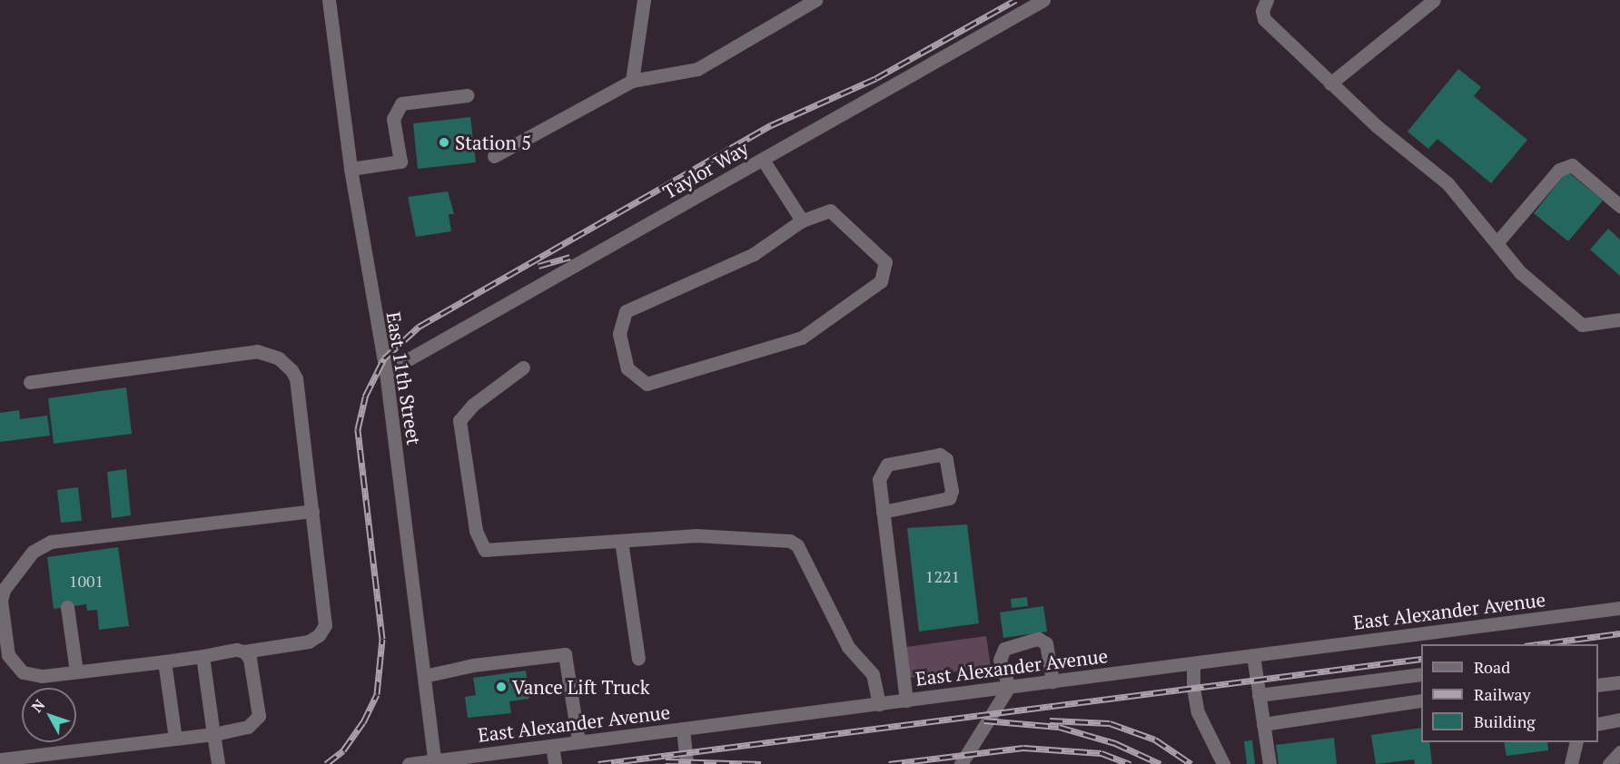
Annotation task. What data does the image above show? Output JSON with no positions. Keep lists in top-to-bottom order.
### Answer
{
  "streets": {
    "street": ["Taylor Way", "East 11th Street", "East Alexander Avenue"]
  },
  "crossings": [
    ["Taylor Way", "East 11th Street"],
    ["East 11th Street", "East Alexander Avenue"]
  ],
  "places": ["Station 5", "Vance Lift Truck"],
  "house_numbers": ["1221", "1001"],
  "legend": ["Road", "Railway", "Building"],
  "north": "top left"
}
